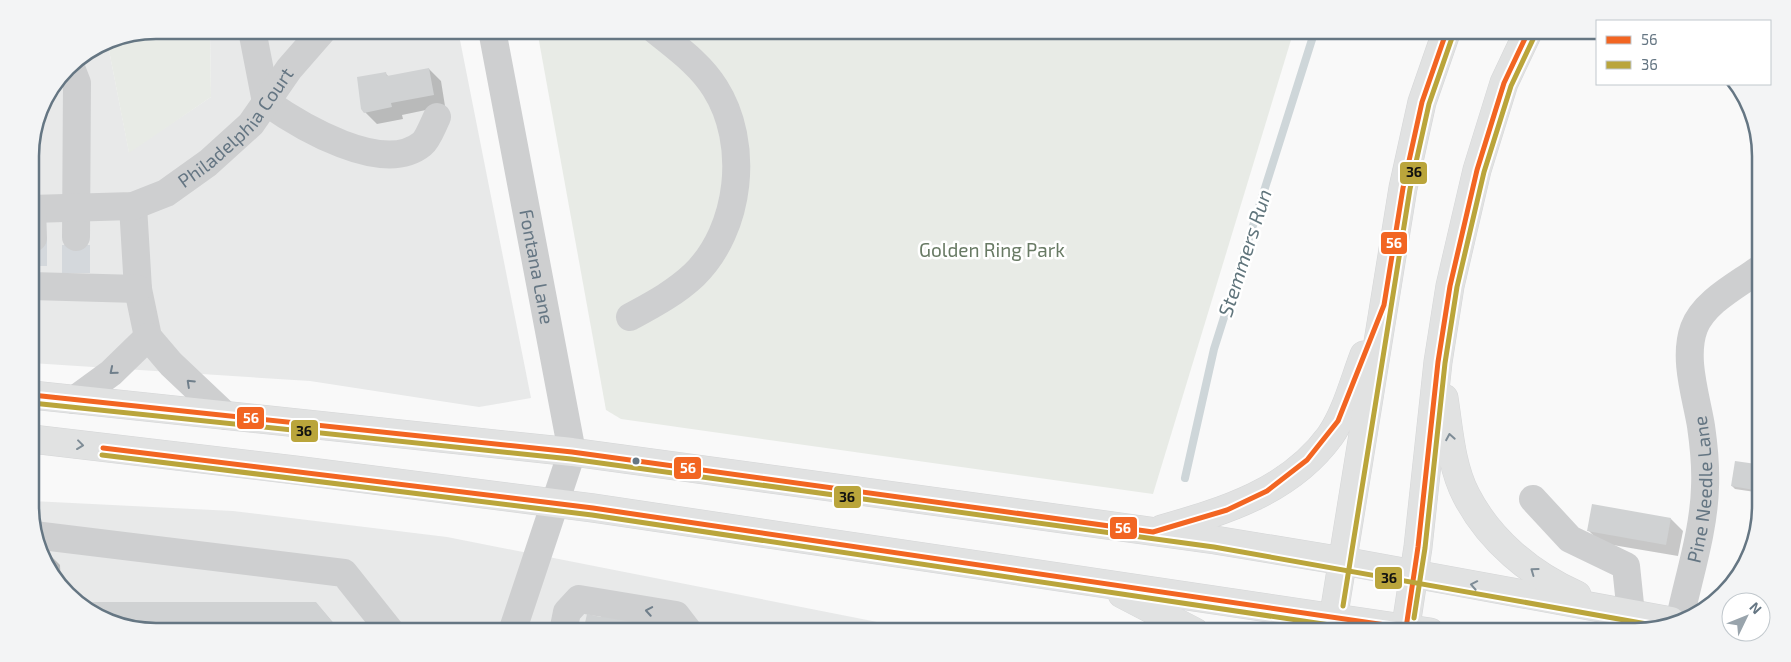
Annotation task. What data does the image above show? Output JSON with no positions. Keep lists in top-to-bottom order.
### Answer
{
  "streets": {
    "street": ["Philadelphia Court", "Fontana Lane", "Pine Needle Lane"]
  },
  "water": ["Stemmers Run"],
  "parks": ["Golden Ring Park"],
  "lines": ["transit line 56", "transit line 36"],
  "legend": ["56", "36"],
  "north": "top right"
}
